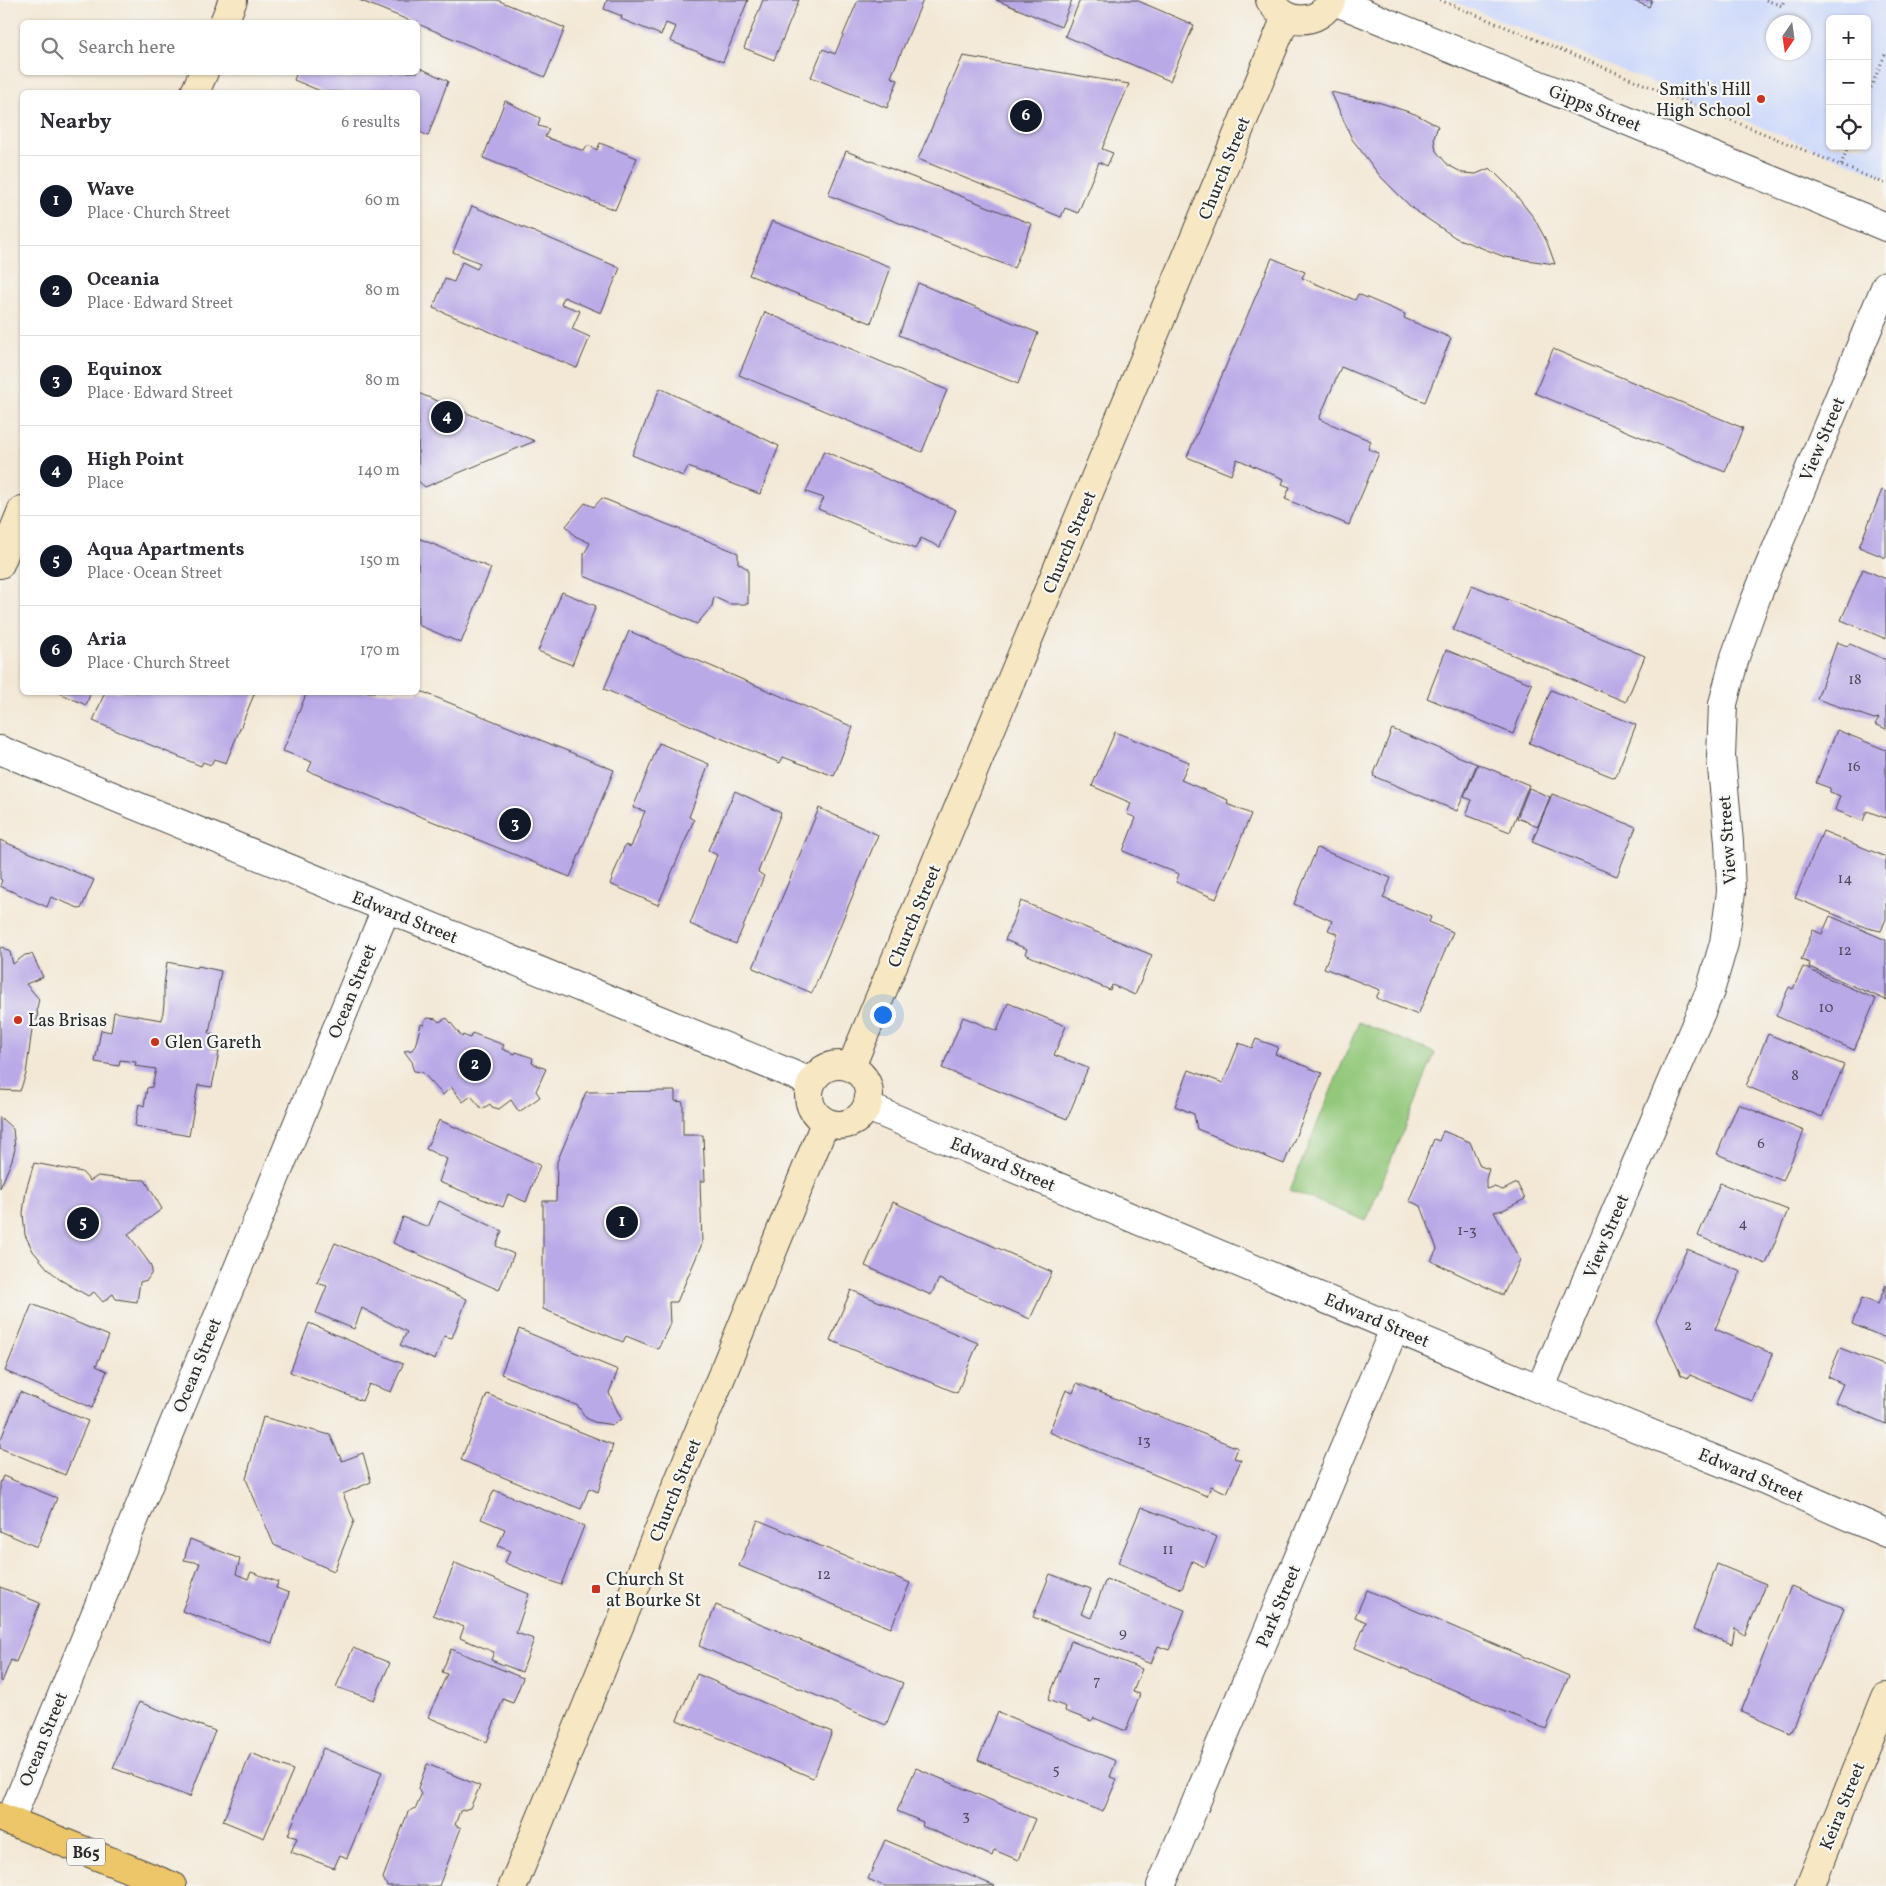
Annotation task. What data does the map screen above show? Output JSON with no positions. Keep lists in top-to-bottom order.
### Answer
{
  "streets": {
    "main road": ["B65"],
    "street": [
      "Gipps Street",
      "Church Street",
      "View Street",
      "Edward Street",
      "Ocean Street",
      "Park Street",
      "Keira Street"
    ]
  },
  "crossings": [
    ["Church Street", "Edward Street"],
    ["View Street", "Edward Street"],
    ["Edward Street", "Ocean Street"],
    ["Edward Street", "Park Street"],
    ["Ocean Street", "B65"]
  ],
  "places": {
    "other": ["Smith's Hill High School", "Las Brisas", "Glen Gareth"],
    "transit": ["Church St at Bourke St"]
  },
  "house_numbers": [
    "18",
    "16",
    "14",
    "12",
    "10",
    "8",
    "6",
    "4",
    "1-3",
    "2",
    "13",
    "11",
    "12",
    "9",
    "7",
    "5",
    "3"
  ],
  "north": "bottom",
  "page": {
    "map_buttons": ["+", "−"],
    "search": "Search here",
    "heading": ["Nearby", "6 results"],
    "pins": [
      "6",
      "4",
      "3",
      "2",
      "1",
      "5"
    ],
    "list": [
      {
        "mark": "1",
        "name": "Wave",
        "note": "Place · Church Street",
        "value": "60 m"
      },
      {
        "mark": "2",
        "name": "Oceania",
        "note": "Place · Edward Street",
        "value": "80 m"
      },
      {
        "mark": "3",
        "name": "Equinox",
        "note": "Place · Edward Street",
        "value": "80 m"
      },
      {
        "mark": "4",
        "name": "High Point",
        "note": "Place",
        "value": "140 m"
      },
      {
        "mark": "5",
        "name": "Aqua Apartments",
        "note": "Place · Ocean Street",
        "value": "150 m"
      },
      {
        "mark": "6",
        "name": "Aria",
        "note": "Place · Church Street",
        "value": "170 m"
      }
    ]
  }
}
